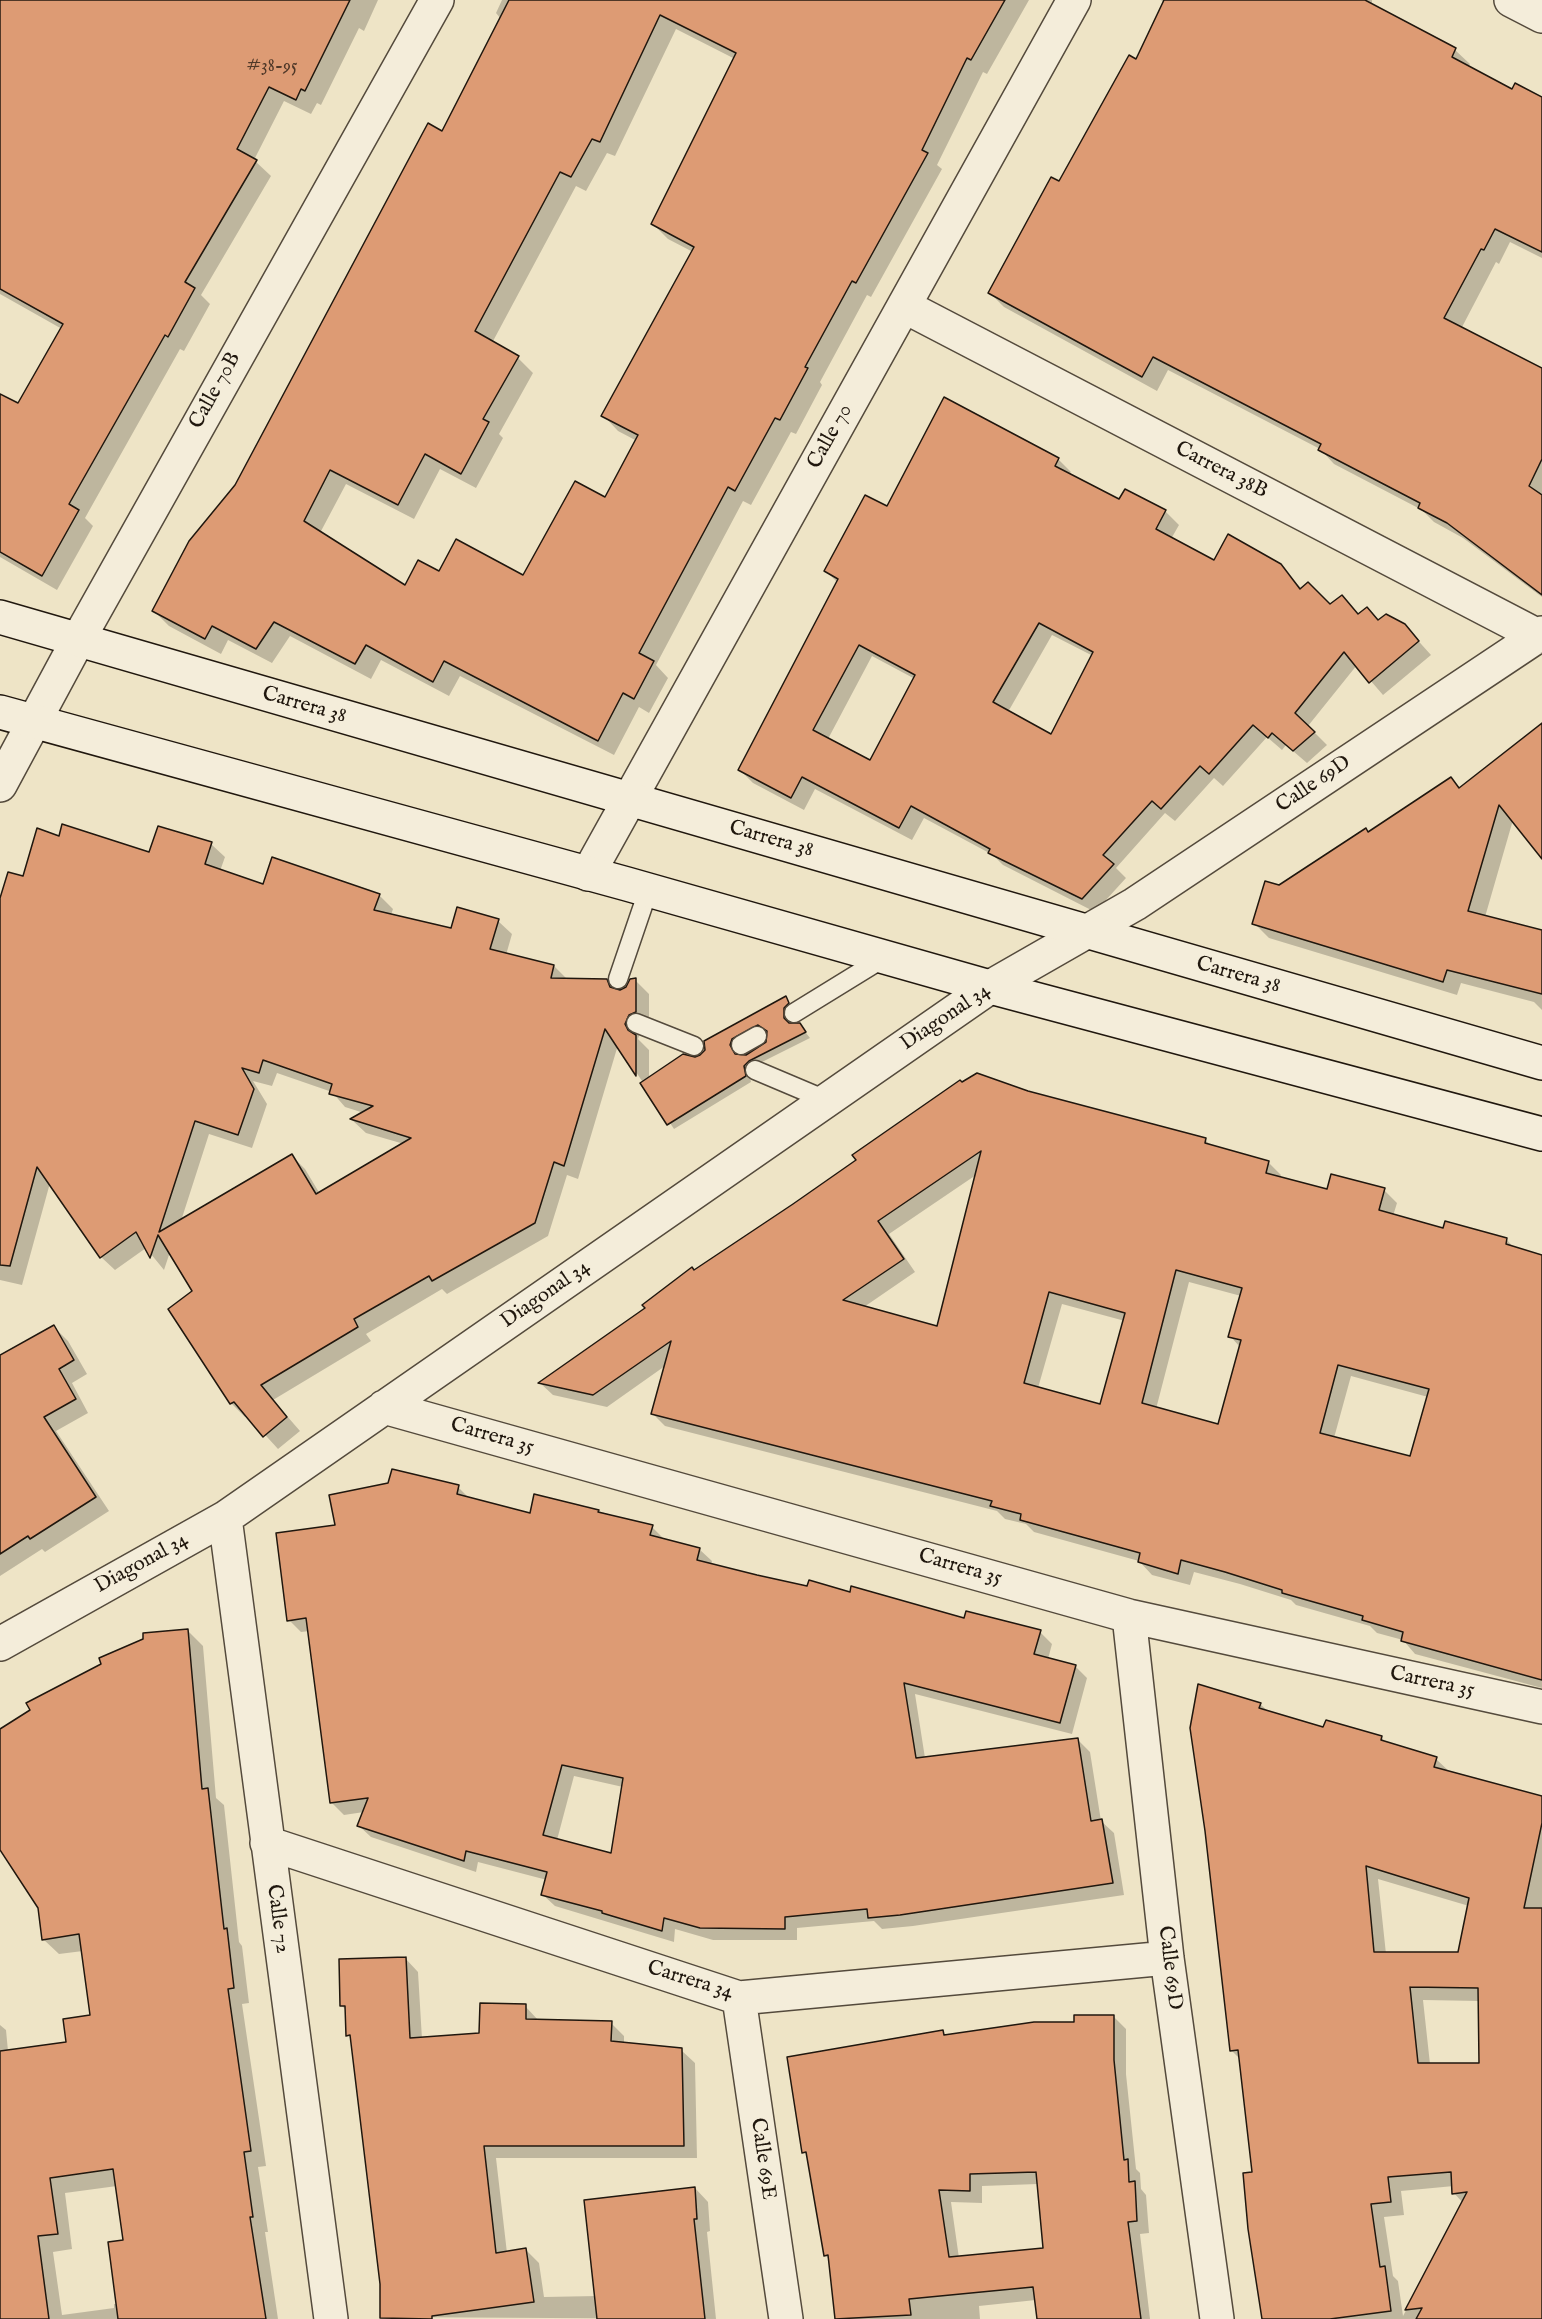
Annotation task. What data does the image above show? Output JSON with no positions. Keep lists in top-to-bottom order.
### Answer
{
  "streets": {
    "street": [
      "Calle 70B",
      "Calle 70",
      "Carrera 38B",
      "Carrera 38",
      "Calle 69D",
      "Diagonal 34",
      "Carrera 35",
      "Calle 72",
      "Carrera 34",
      "Calle 69E"
    ]
  },
  "crossings": [
    ["Calle 70B", "Carrera 38"],
    ["Calle 70", "Carrera 38B"],
    ["Calle 70", "Carrera 38"],
    ["Carrera 38B", "Calle 69D"],
    ["Carrera 38", "Calle 69D"],
    ["Carrera 38", "Diagonal 34"],
    ["Calle 69D", "Diagonal 34"],
    ["Calle 69D", "Carrera 35"],
    ["Calle 69D", "Carrera 34"],
    ["Diagonal 34", "Carrera 35"],
    ["Diagonal 34", "Calle 72"],
    ["Calle 72", "Carrera 34"],
    ["Carrera 34", "Calle 69E"]
  ],
  "house_numbers": ["#38-95"]
}
